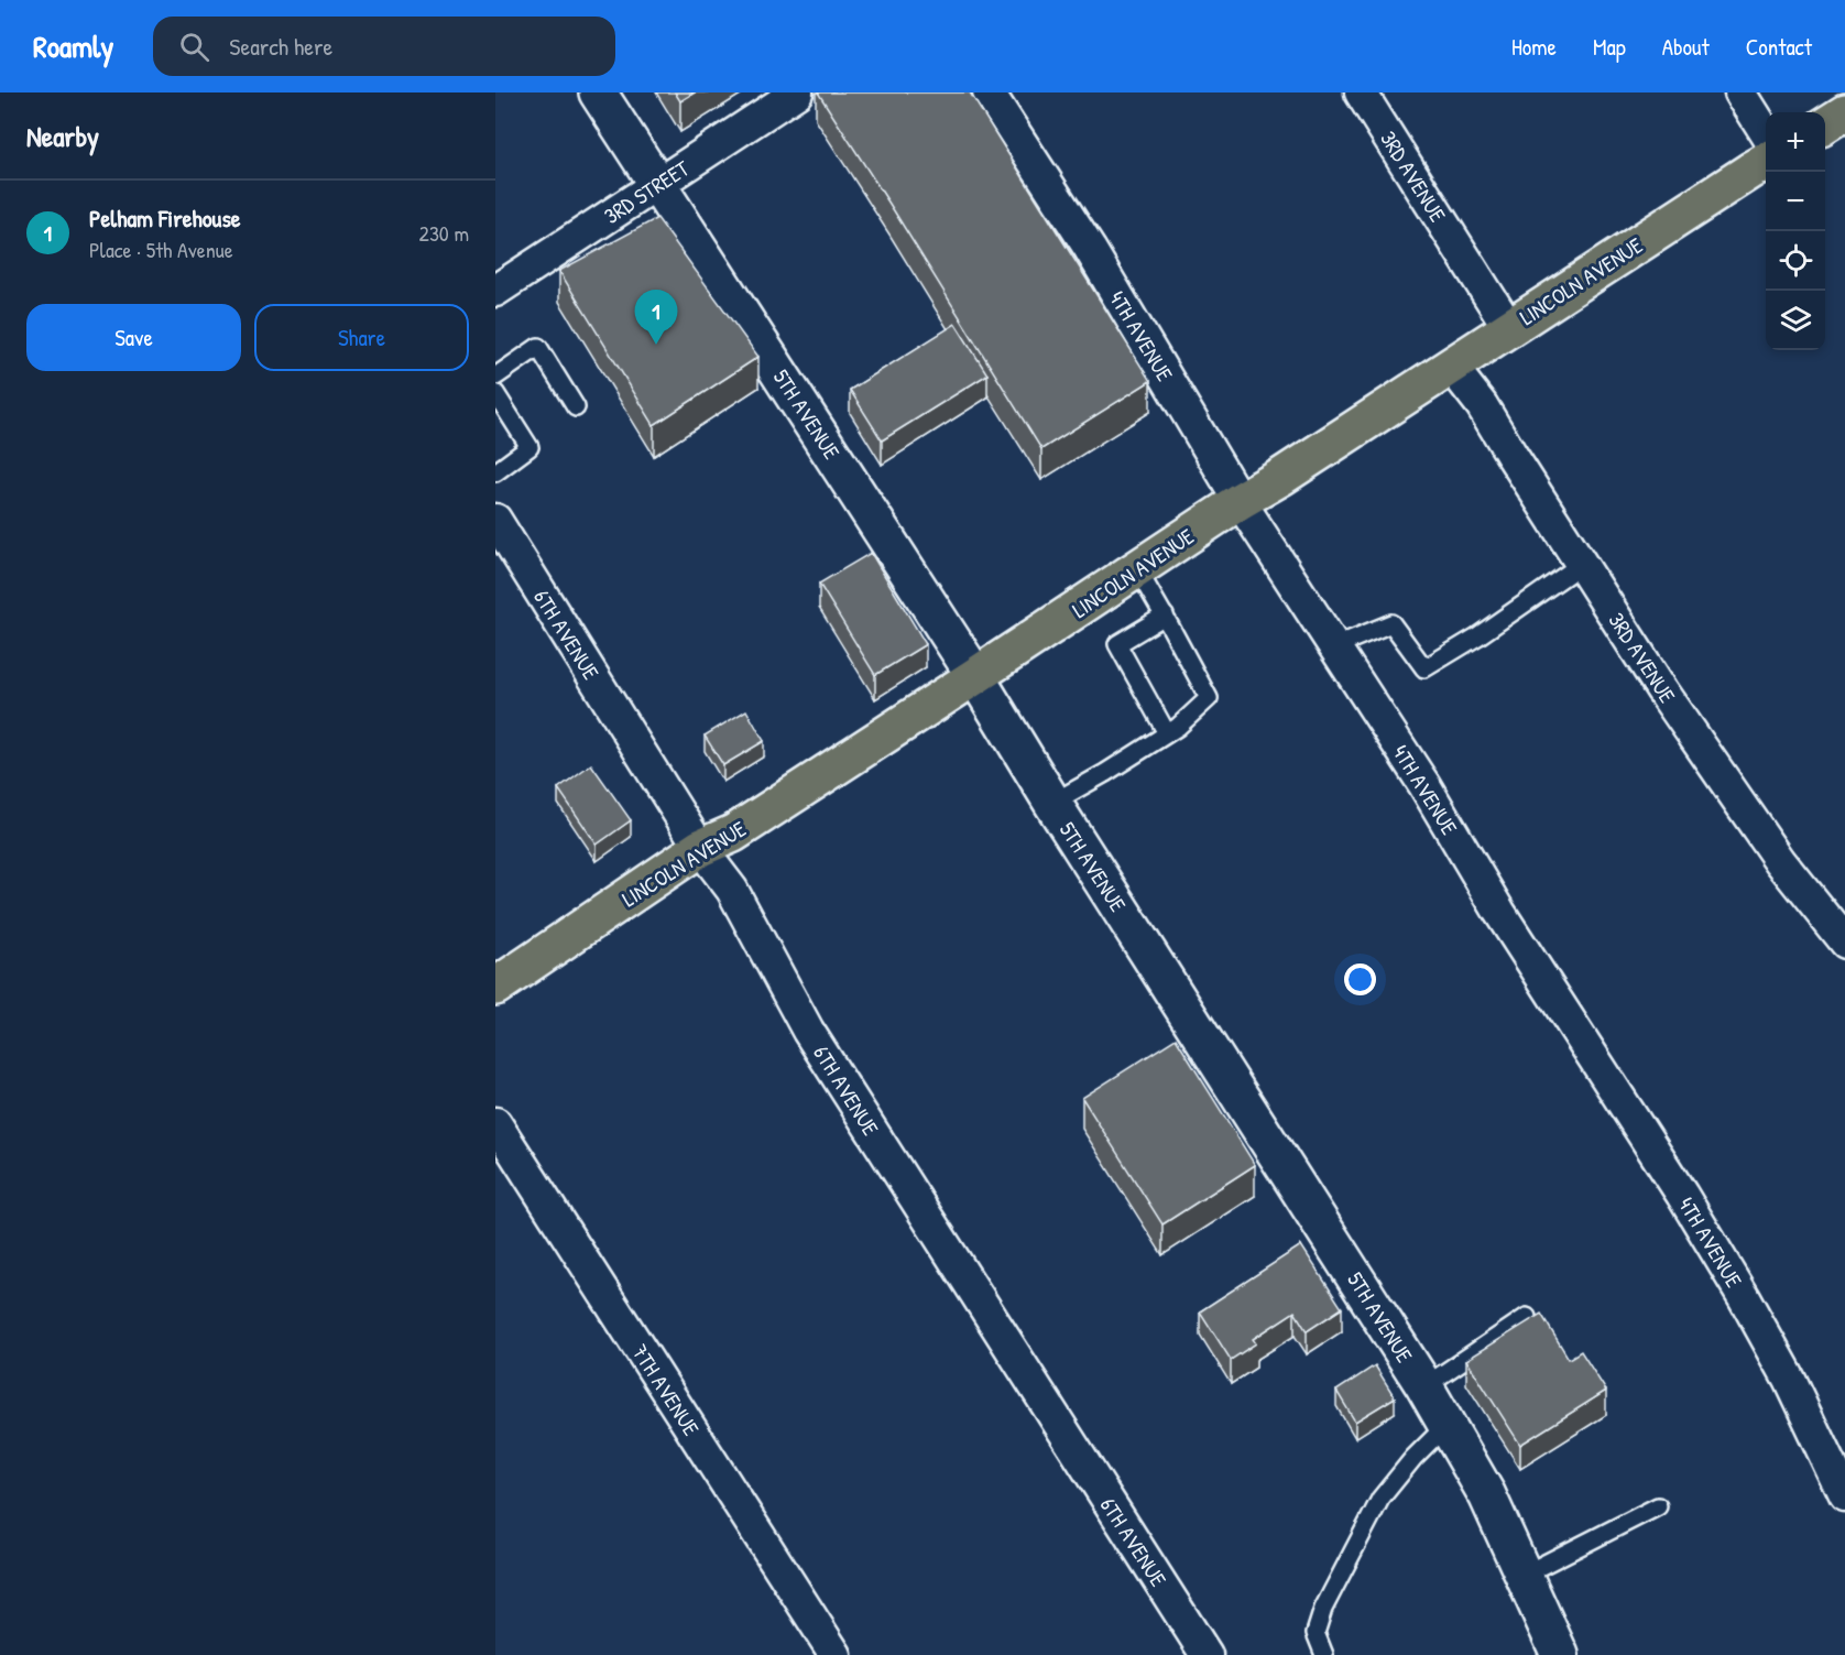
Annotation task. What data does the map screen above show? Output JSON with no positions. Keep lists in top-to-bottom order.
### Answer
{
  "streets": {
    "main road": ["LINCOLN AVENUE"],
    "street": [
      "3RD AVENUE",
      "3RD STREET",
      "4TH AVENUE",
      "5TH AVENUE",
      "6TH AVENUE",
      "7TH AVENUE"
    ]
  },
  "crossings": [
    ["3RD AVENUE", "LINCOLN AVENUE"],
    ["3RD STREET", "5TH AVENUE"],
    ["LINCOLN AVENUE", "4TH AVENUE"],
    ["LINCOLN AVENUE", "5TH AVENUE"],
    ["LINCOLN AVENUE", "6TH AVENUE"]
  ],
  "page": {
    "header": "Roamly",
    "search": "Search here",
    "nav": [
      "Home",
      "Map",
      "About",
      "Contact"
    ],
    "heading": "Nearby",
    "map_buttons": ["+", "−"],
    "list": [
      {
        "mark": "1",
        "name": "Pelham Firehouse",
        "note": "Place · 5th Avenue",
        "value": "230 m"
      }
    ],
    "buttons": ["Save", "Share"],
    "pins": "1"
  }
}
